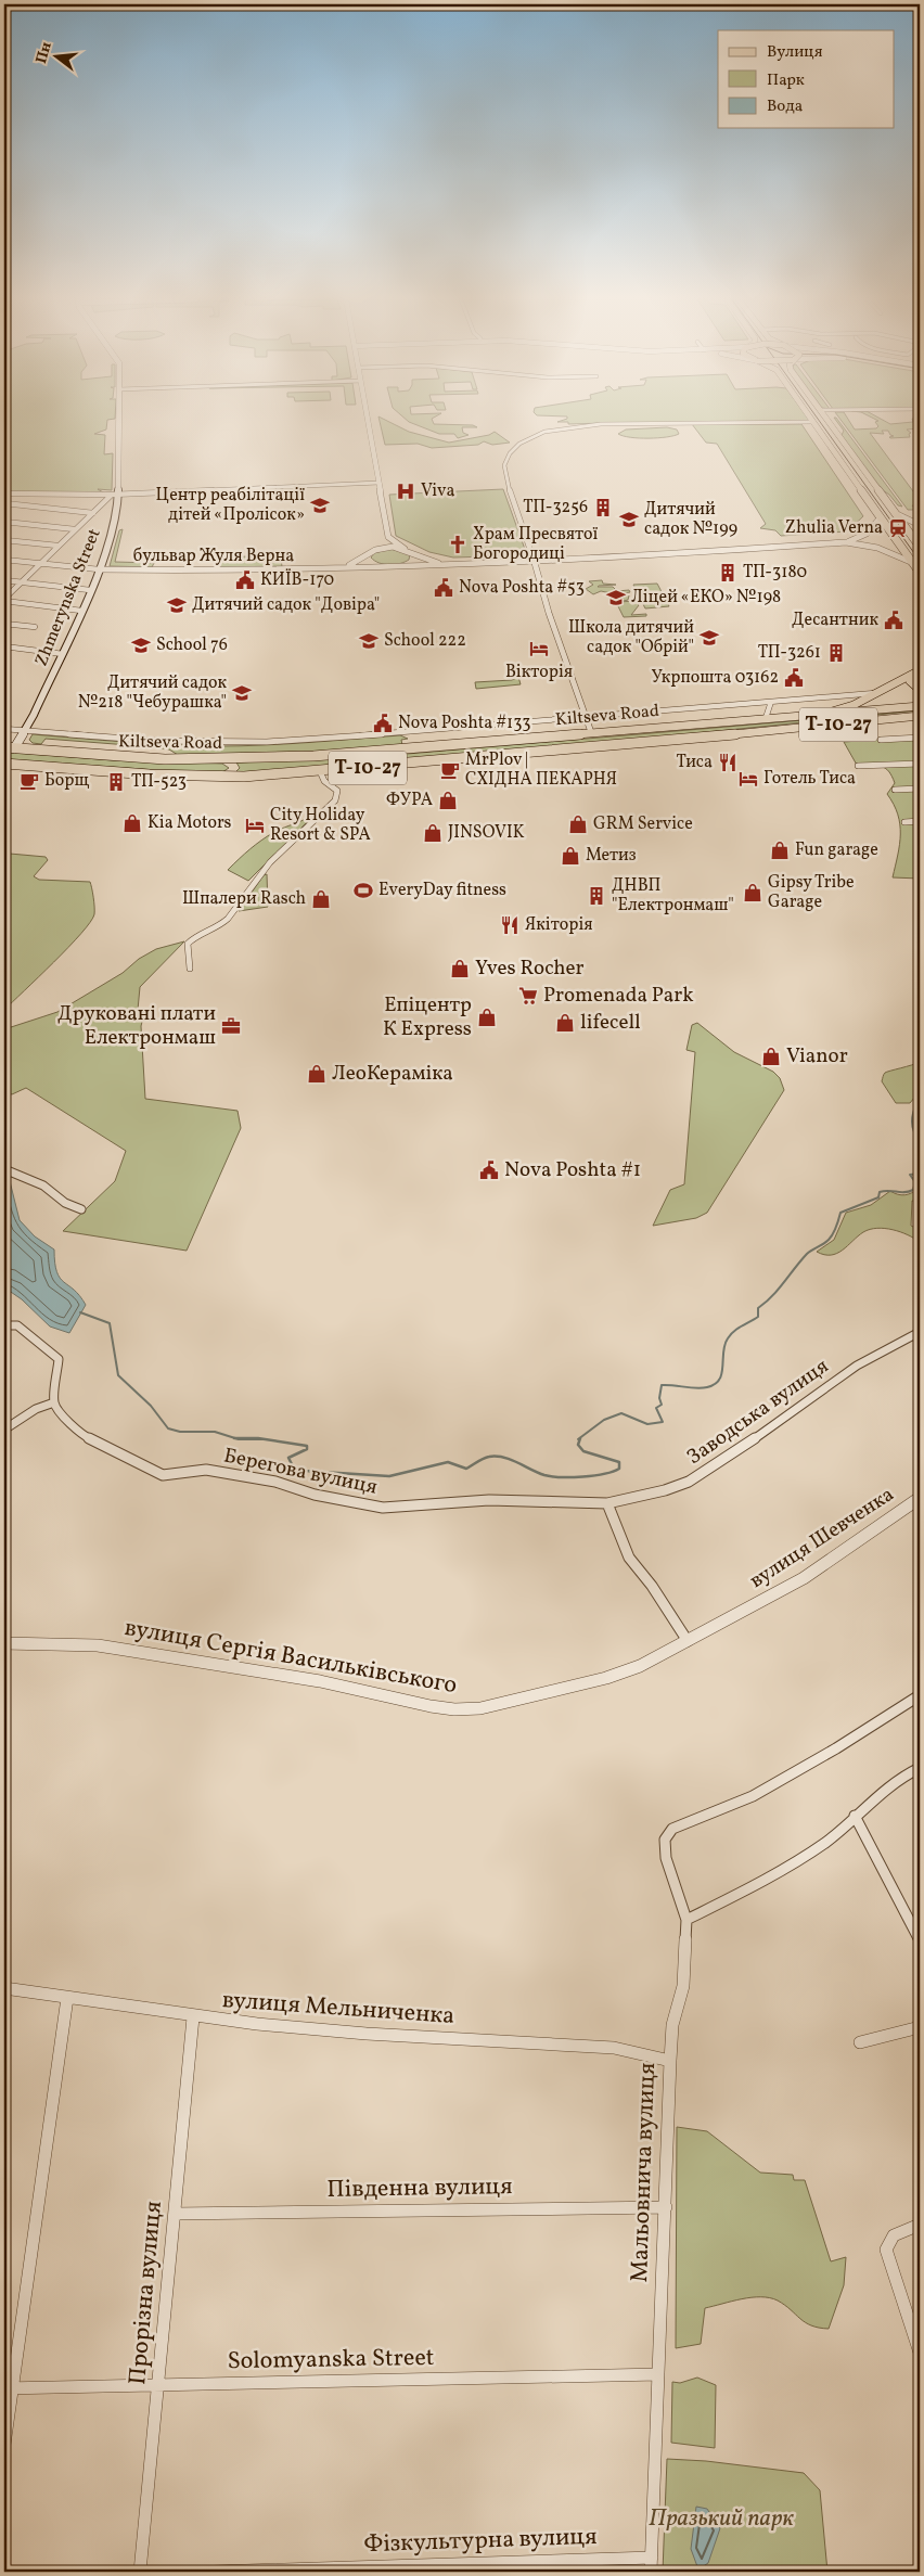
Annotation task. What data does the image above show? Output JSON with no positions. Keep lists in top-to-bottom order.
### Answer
{
  "streets": {
    "main road": ["Zhmerynska Street", "Kiltseva Road", "Т-10-27"],
    "street": [
      "бульвар Жуля Верна",
      "Заводська вулиця",
      "Берегова вулиця",
      "вулиця Шевченка",
      "вулиця Сергія Васильківського",
      "вулиця Мельниченка",
      "Мальовнича вулиця",
      "Південна вулиця",
      "Прорізна вулиця",
      "Solomyanska Street",
      "Фізкультурна вулиця"
    ]
  },
  "crossings": [
    ["бульвар Жуля Верна", "Zhmerynska Street"],
    ["Zhmerynska Street", "Kiltseva Road"],
    ["Заводська вулиця", "Берегова вулиця"],
    ["вулиця Шевченка", "вулиця Сергія Васильківського"],
    ["вулиця Мельниченка", "Мальовнича вулиця"],
    ["вулиця Мельниченка", "Прорізна вулиця"],
    ["Мальовнича вулиця", "Південна вулиця"],
    ["Мальовнича вулиця", "Solomyanska Street"],
    ["Мальовнича вулиця", "Фізкультурна вулиця"],
    ["Південна вулиця", "Прорізна вулиця"],
    ["Прорізна вулиця", "Solomyanska Street"]
  ],
  "parks": ["Празький парк"],
  "places": {
    "hospital": ["Viva"],
    "school or university": [
      "Центр реабілітації дітей «Пролісок»",
      "Дитячий садок №199",
      "Ліцей «ЕКО» №198",
      "Дитячий садок \"Довіра\"",
      "Школа дитячий садок \"Обрій\"",
      "School 222",
      "School 76",
      "Дитячий садок №218 \"Чебурашка\""
    ],
    "building": [
      "ТП-3256",
      "ТП-3180",
      "ТП-3261",
      "ТП-523",
      "ДНВП \"Електронмаш\""
    ],
    "station": ["Zhulia Verna"],
    "church": ["Храм Пресвятої Богородиці"],
    "public building": [
      "КИЇВ-170",
      "Nova Poshta #53",
      "Десантник",
      "Укрпошта 03162",
      "Nova Poshta #133",
      "Nova Poshta #1"
    ],
    "hotel": ["Вікторія", "Готель Тиса", "City Holiday Resort & SPA"],
    "restaurant": ["Тиса", "Якіторія"],
    "cafe": ["MrPlov | СХІДНА ПЕКАРНЯ", "Борщ"],
    "shop": [
      "ФУРА",
      "Kia Motors",
      "GRM Service",
      "JINSOVIK",
      "Fun garage",
      "Метиз",
      "Gipsy Tribe Garage",
      "Шпалери Rasch",
      "Yves Rocher",
      "Епіцентр К Express",
      "lifecell",
      "Vianor",
      "ЛеоКераміка"
    ],
    "sports": ["EveryDay fitness"],
    "supermarket": ["Promenada Park"],
    "office": ["Друковані плати Електронмаш"]
  },
  "legend": ["Вулиця", "Парк", "Вода"],
  "north": "left"
}
